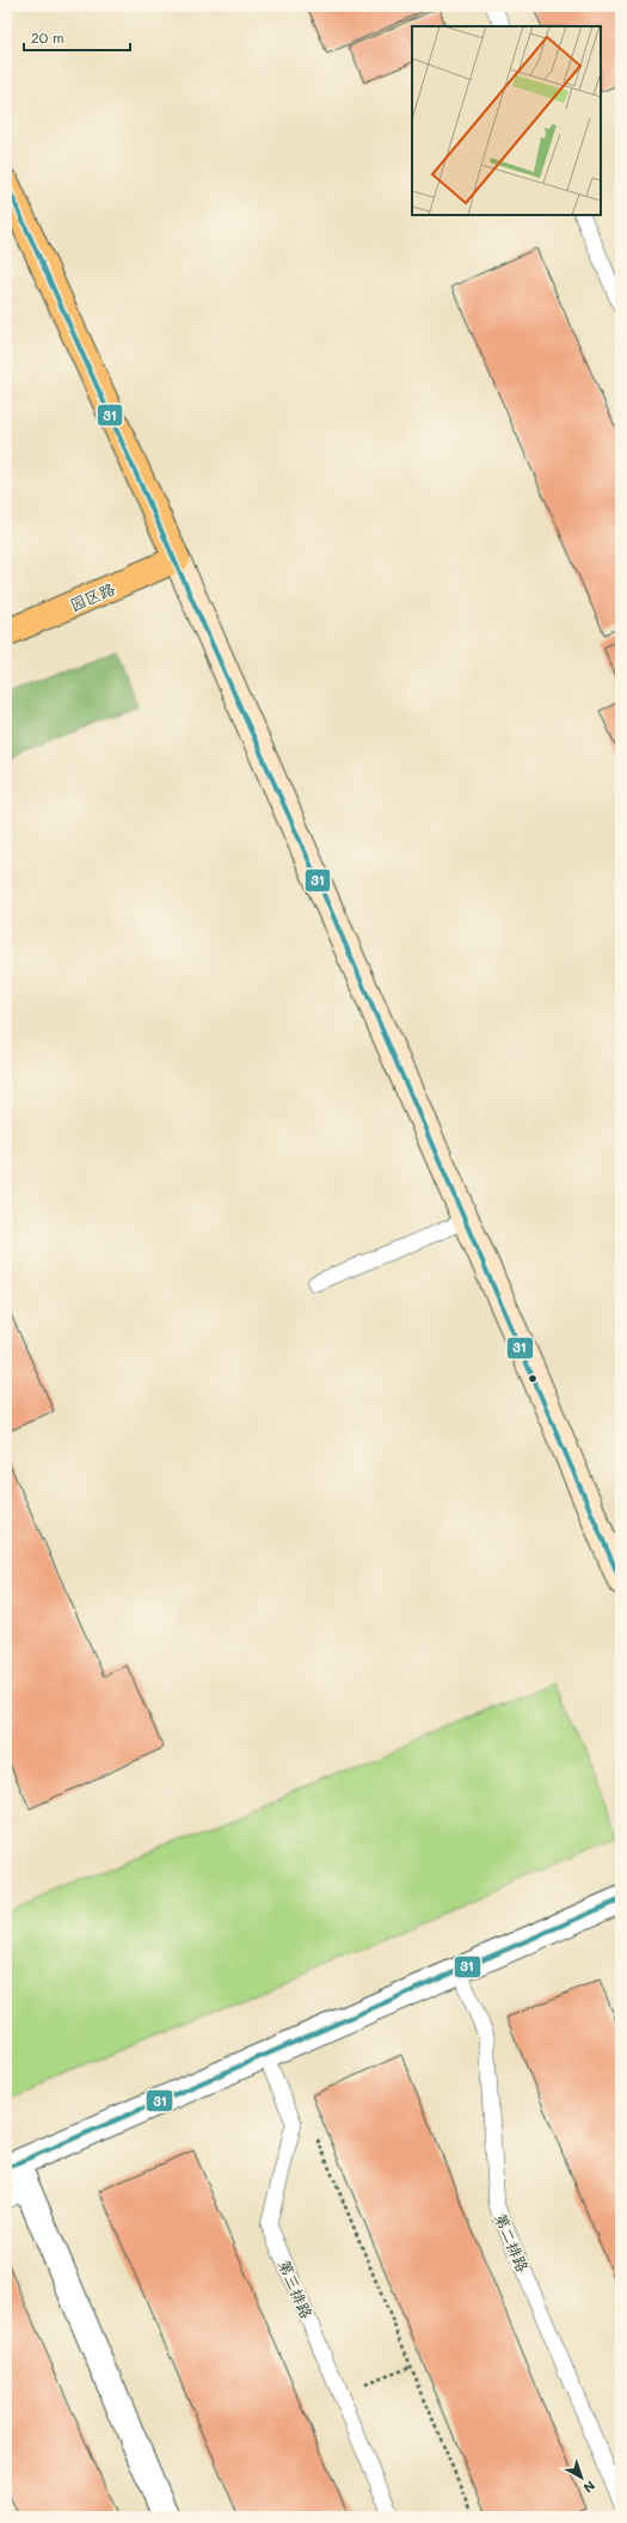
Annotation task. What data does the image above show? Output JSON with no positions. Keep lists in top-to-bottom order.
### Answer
{
  "streets": {
    "highway": ["园区路"],
    "lane": ["第二排路", "第三排路"]
  },
  "lines": ["transit line 31"],
  "scale_bar": "20 m",
  "north": "bottom right"
}
